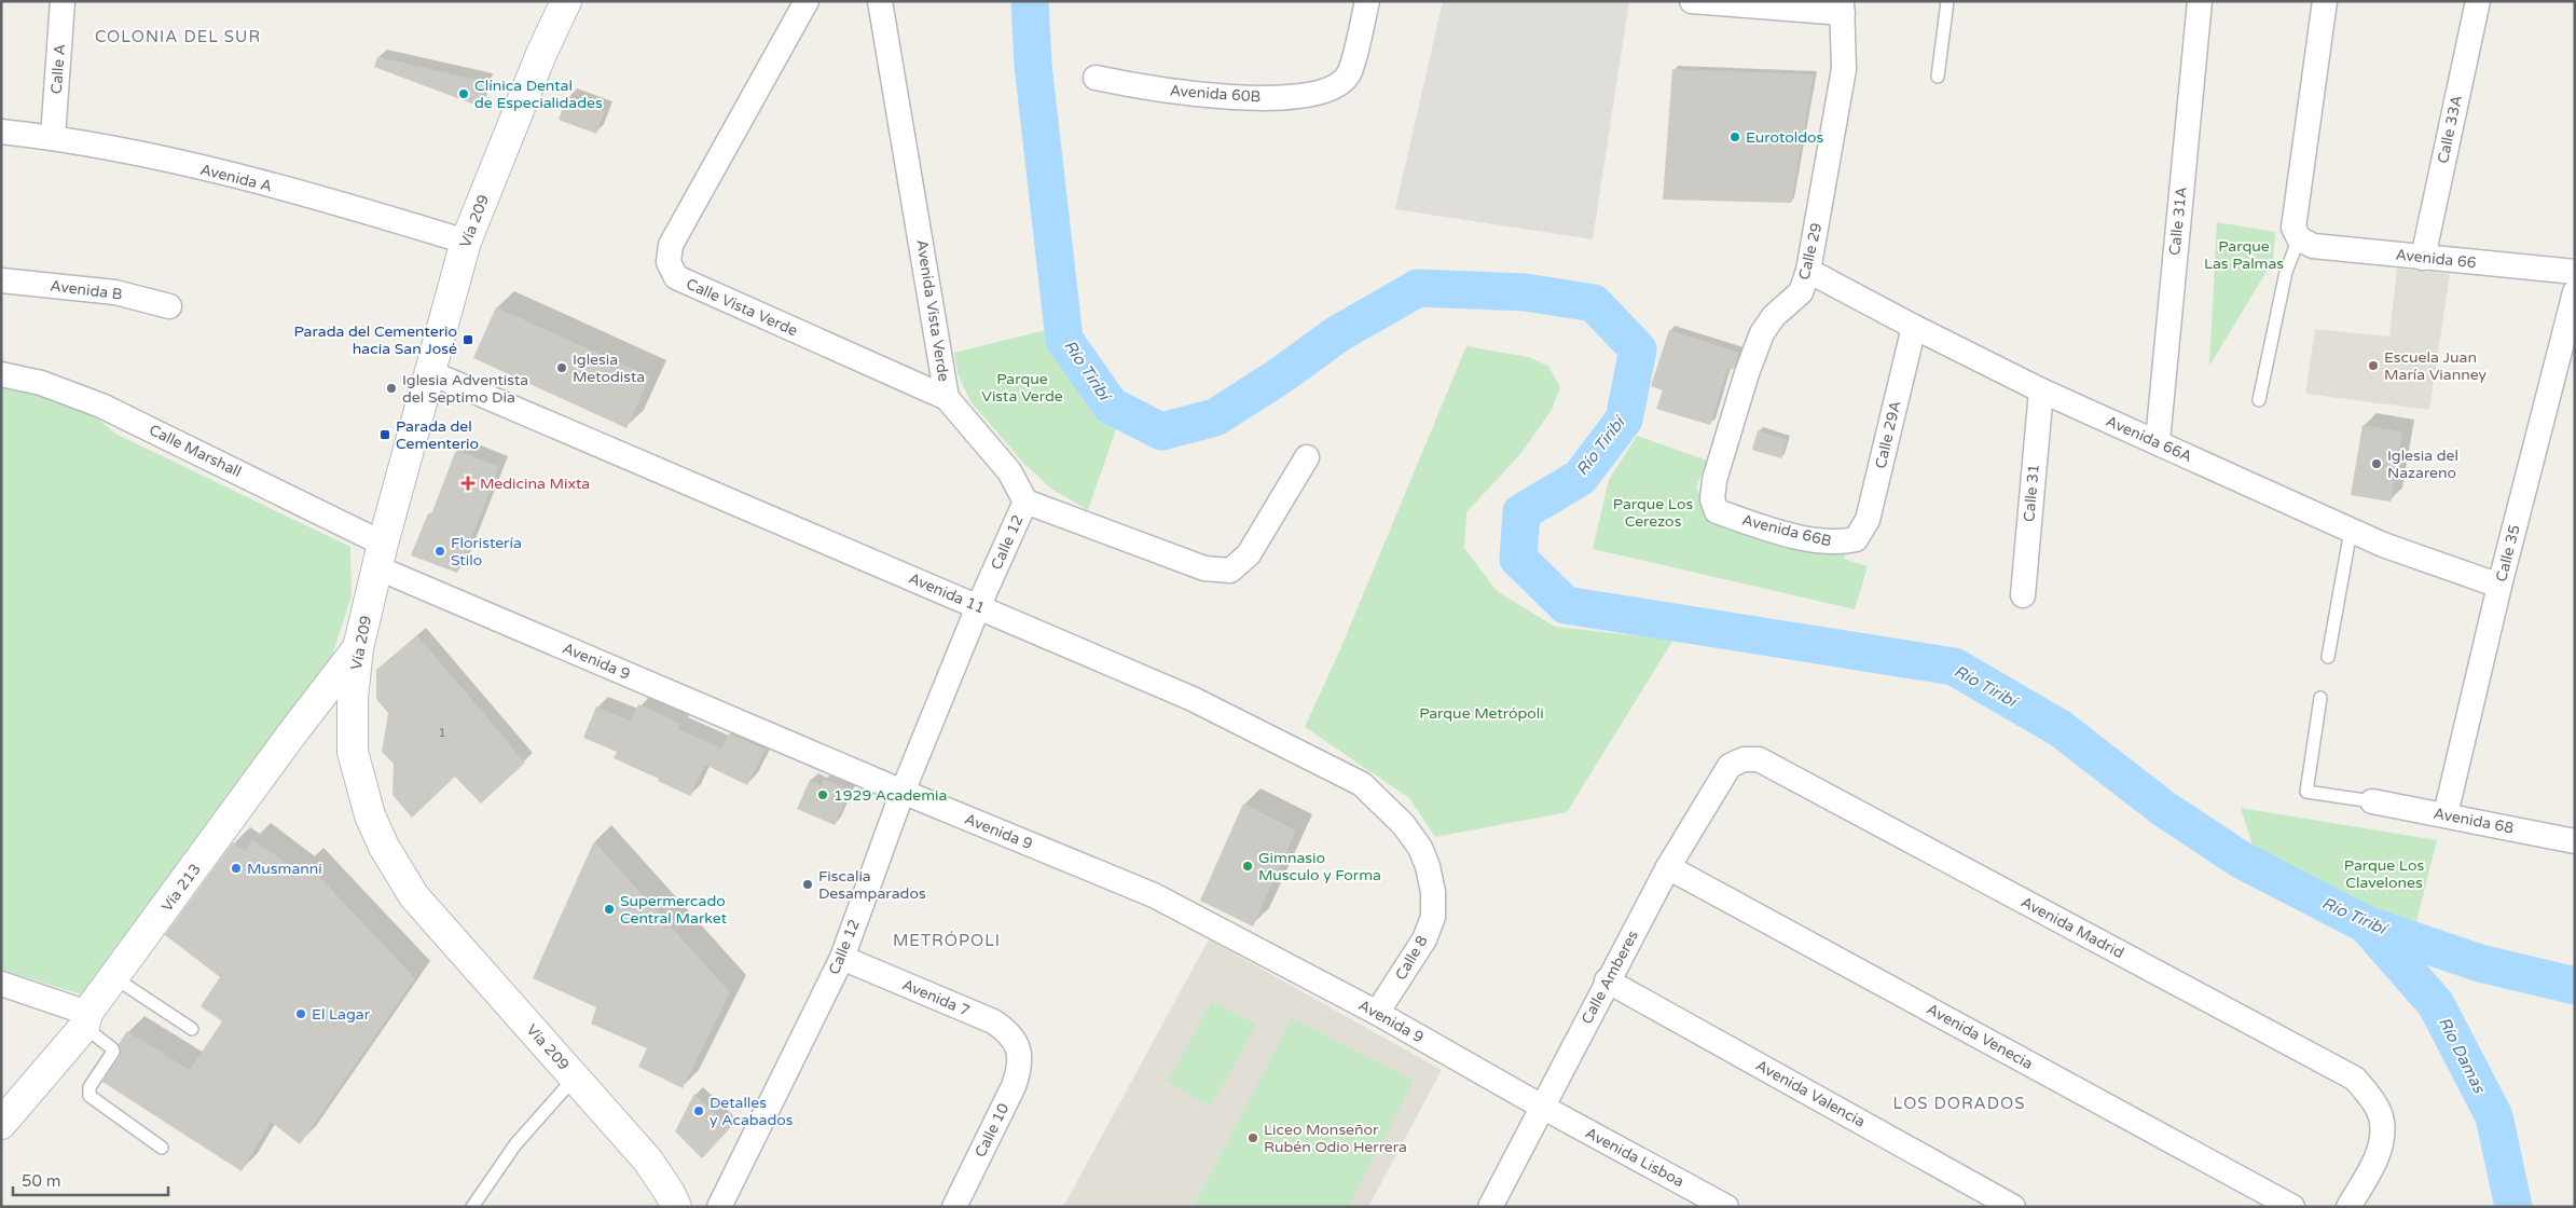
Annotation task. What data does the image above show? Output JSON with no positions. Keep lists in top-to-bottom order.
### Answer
{
  "streets": {
    "main road": ["Vía 209", "Vía 213"],
    "street": [
      "Calle A",
      "Avenida 60B",
      "Calle 33A",
      "Avenida A",
      "Calle 31A",
      "Calle 29",
      "Avenida 66",
      "Avenida B",
      "Calle Vista Verde",
      "Avenida Vista Verde",
      "Calle 29A",
      "Avenida 66A",
      "Calle Marshall",
      "Calle 31",
      "Avenida 66B",
      "Calle 12",
      "Calle 35",
      "Avenida 11",
      "Avenida 9",
      "Avenida 68",
      "Avenida Madrid",
      "Calle 8",
      "Calle Amberes",
      "Avenida 7",
      "Avenida Venecia",
      "Avenida Valencia",
      "Calle 10",
      "Avenida Lisboa"
    ]
  },
  "crossings": [
    ["Calle A", "Avenida A"],
    ["Calle 33A", "Avenida 66"],
    ["Avenida A", "Vía 209"],
    ["Vía 209", "Calle Marshall"],
    ["Vía 209", "Avenida 11"],
    ["Vía 209", "Avenida 9"],
    ["Vía 209", "Vía 213"],
    ["Calle 31A", "Avenida 66A"],
    ["Calle 29", "Avenida 66A"],
    ["Calle 29", "Avenida 66B"],
    ["Calle Vista Verde", "Avenida Vista Verde"],
    ["Avenida Vista Verde", "Calle 12"],
    ["Calle 29A", "Avenida 66A"],
    ["Calle 29A", "Avenida 66B"],
    ["Avenida 66A", "Calle 31"],
    ["Avenida 66A", "Calle 35"],
    ["Calle Marshall", "Avenida 9"],
    ["Calle 12", "Avenida 11"],
    ["Calle 12", "Avenida 9"],
    ["Calle 12", "Avenida 7"],
    ["Calle 35", "Avenida 68"],
    ["Avenida 11", "Calle 8"],
    ["Avenida 9", "Calle 8"],
    ["Avenida 9", "Calle Amberes"],
    ["Avenida 9", "Avenida Lisboa"],
    ["Avenida Madrid", "Calle Amberes"],
    ["Calle Amberes", "Avenida Venecia"],
    ["Calle Amberes", "Avenida Valencia"],
    ["Calle Amberes", "Avenida Lisboa"],
    ["Avenida 7", "Calle 10"]
  ],
  "districts": ["COLONIA DEL SUR", "METRÓPOLI", "LOS DORADOS"],
  "water": ["Río Tiribí", "Río Damas"],
  "parks": [
    "Parque Las Palmas",
    "Parque Vista Verde",
    "Parque Los Cerezos",
    "Parque Metrópoli",
    "Parque Los Clavelones"
  ],
  "places": {
    "other": [
      "Clínica Dental de Especialidades",
      "Eurotoldos",
      "Escuela Juan María Vianney",
      "Iglesia Metodista",
      "Iglesia Adventista del Septimo Dia",
      "Iglesia del Nazareno",
      "Floristería Stilo",
      "1929 Academia",
      "Gimnasio Musculo y Forma",
      "Musmanni",
      "Fiscalia Desamparados",
      "Supermercado Central Market",
      "El Lagar",
      "Detalles y Acabados",
      "Liceo Monseñor Rubén Odio Herrera"
    ],
    "transit": ["Parada del Cementerio hacia San José", "Parada del Cementerio"],
    "health": ["Medicina Mixta"]
  },
  "house_numbers": ["1"],
  "scale_bar": "50 m"
}
